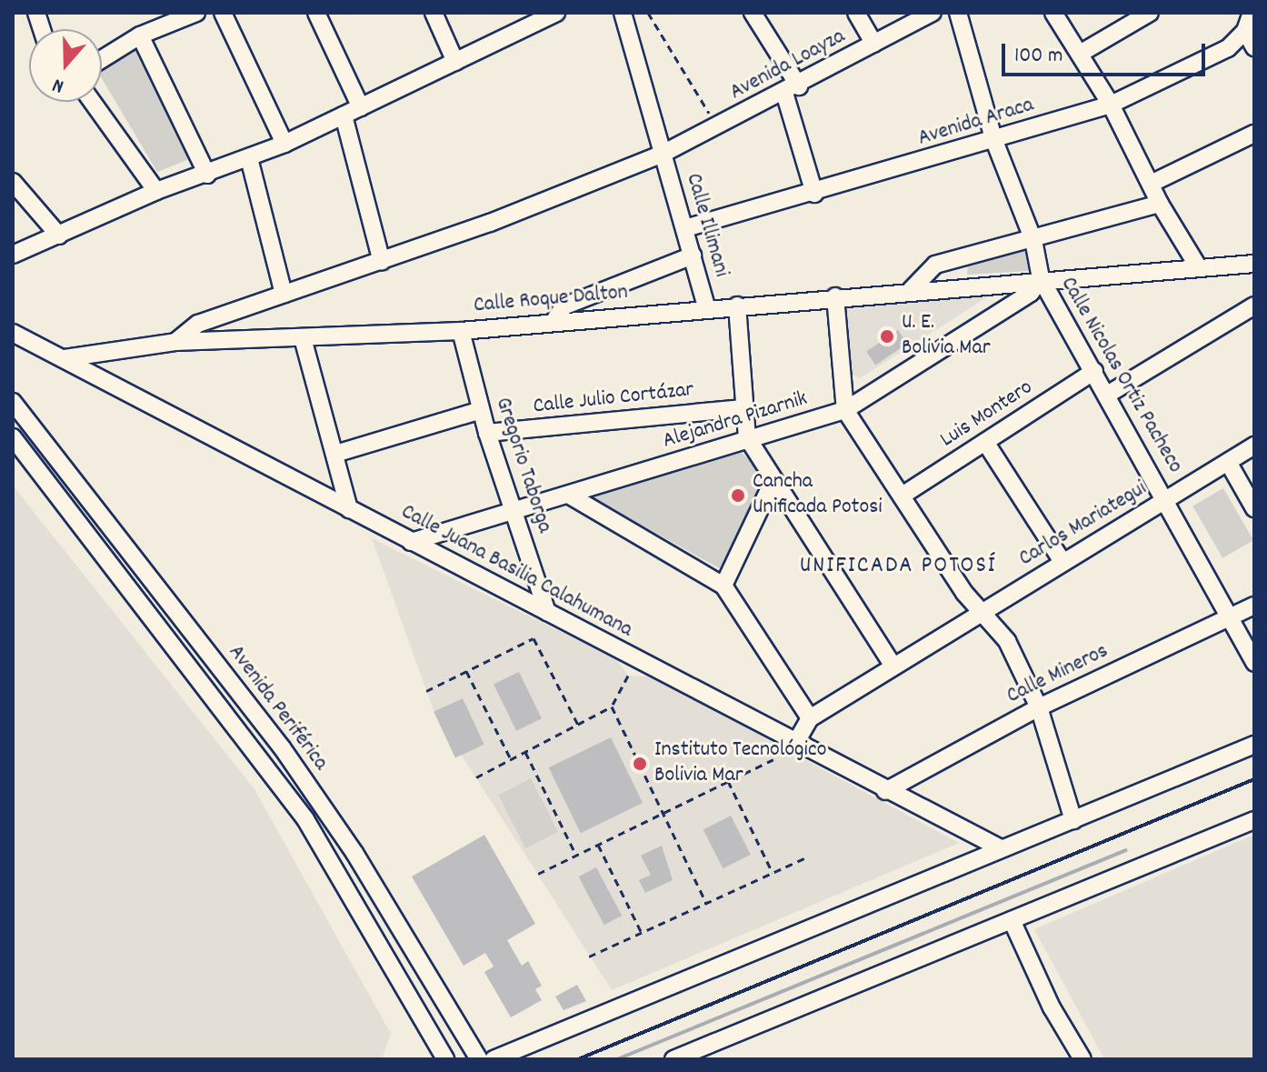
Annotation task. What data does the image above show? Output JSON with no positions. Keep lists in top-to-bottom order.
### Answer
{
  "streets": {
    "street": [
      "Avenida Loayza",
      "Avenida Araca",
      "Calle Illimani",
      "Calle Roque Dalton",
      "Calle Nicolas Ortiz Pacheco",
      "Calle Julio Cortázar",
      "Luis Montero",
      "Alejandra Pizarnik",
      "Gregorio Taborga",
      "Carlos Mariategui",
      "Calle Juana Basilia Calahumana",
      "Calle Mineros",
      "Avenida Periférica"
    ]
  },
  "crossings": [
    ["Avenida Loayza", "Calle Illimani"],
    ["Avenida Loayza", "Calle Roque Dalton"],
    ["Avenida Araca", "Calle Illimani"],
    ["Avenida Araca", "Calle Nicolas Ortiz Pacheco"],
    ["Calle Illimani", "Calle Roque Dalton"],
    ["Calle Roque Dalton", "Calle Nicolas Ortiz Pacheco"],
    ["Calle Roque Dalton", "Alejandra Pizarnik"],
    ["Calle Roque Dalton", "Gregorio Taborga"],
    ["Calle Roque Dalton", "Calle Juana Basilia Calahumana"],
    ["Calle Nicolas Ortiz Pacheco", "Luis Montero"],
    ["Calle Nicolas Ortiz Pacheco", "Alejandra Pizarnik"],
    ["Calle Nicolas Ortiz Pacheco", "Carlos Mariategui"],
    ["Calle Nicolas Ortiz Pacheco", "Calle Mineros"],
    ["Calle Julio Cortázar", "Gregorio Taborga"],
    ["Alejandra Pizarnik", "Gregorio Taborga"],
    ["Alejandra Pizarnik", "Calle Juana Basilia Calahumana"],
    ["Gregorio Taborga", "Calle Juana Basilia Calahumana"],
    ["Carlos Mariategui", "Calle Juana Basilia Calahumana"],
    ["Calle Juana Basilia Calahumana", "Calle Mineros"]
  ],
  "districts": ["UNIFICADA POTOSÍ"],
  "places": ["U. E. Bolivia Mar", "Cancha Unificada Potosi", "Instituto Tecnológico Bolivia Mar"],
  "scale_bar": "100 m",
  "north": "bottom"
}
